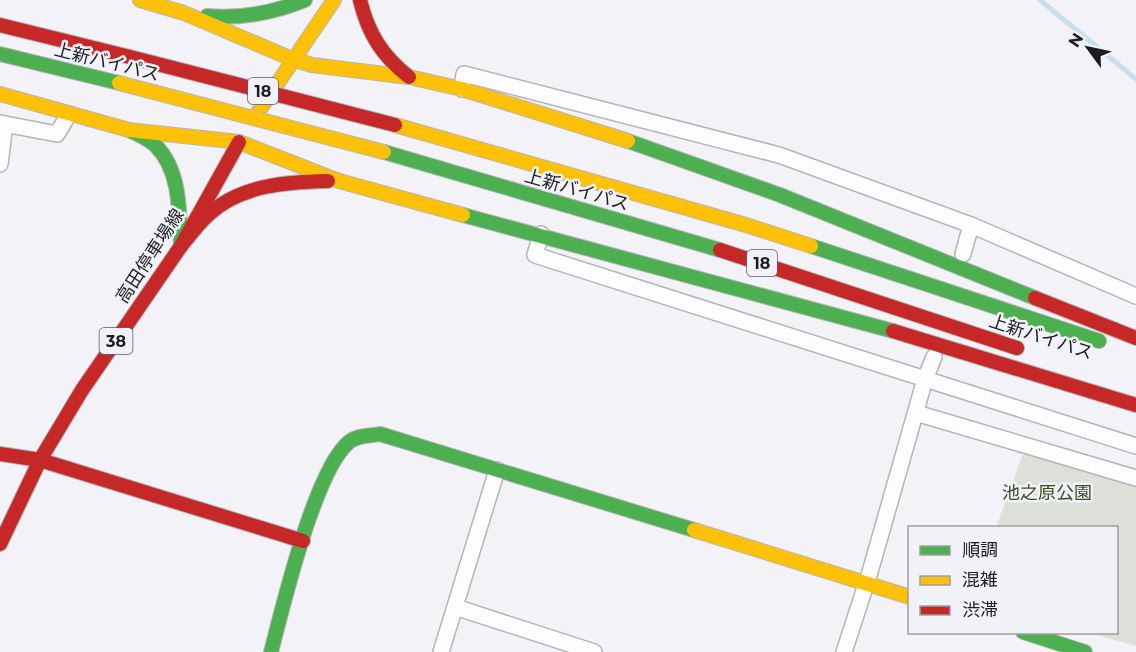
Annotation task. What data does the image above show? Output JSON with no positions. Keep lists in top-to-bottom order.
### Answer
{
  "streets": {
    "main road": [
      "上新バイパス",
      "18",
      "高田停車場線",
      "38"
    ]
  },
  "parks": ["池之原公園"],
  "legend": ["順調", "混雑", "渋滞"],
  "north": "top left"
}
